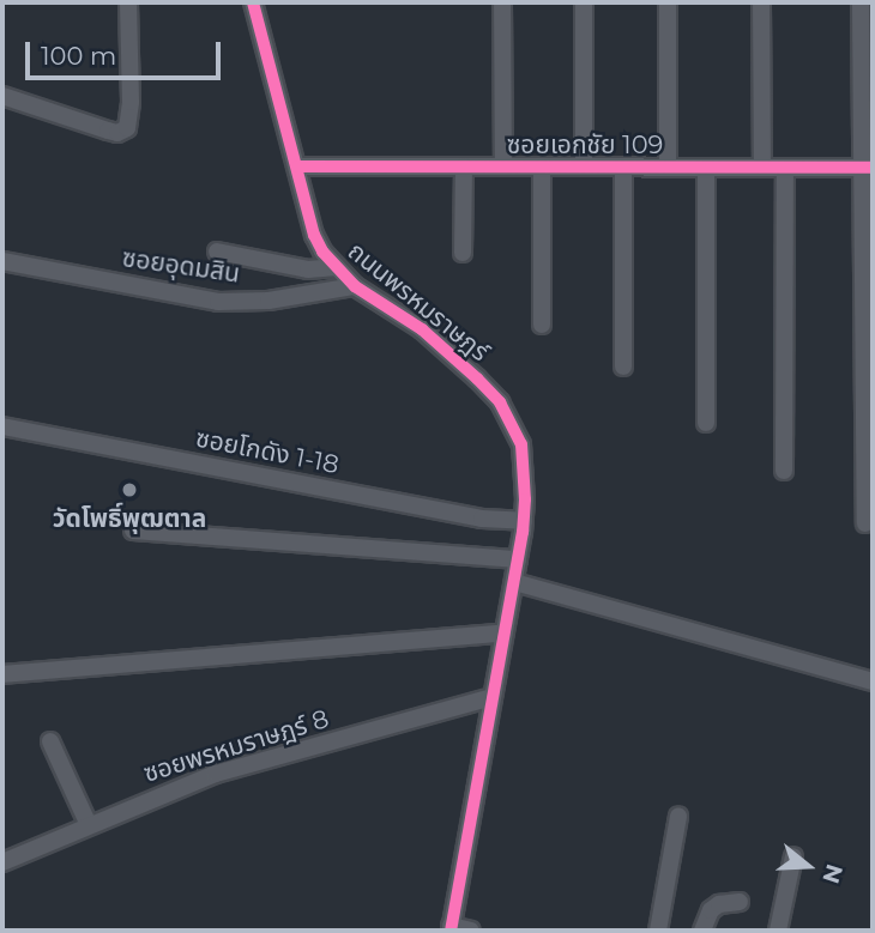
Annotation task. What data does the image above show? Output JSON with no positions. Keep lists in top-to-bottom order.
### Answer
{
  "streets": {
    "street": [
      "ซอยเอกชัย 109",
      "ซอยอุดมสิน",
      "ถนนพรหมราษฎร์",
      "ซอยโกดัง 1-18",
      "ซอยพรหมราษฎร์ 8"
    ]
  },
  "crossings": [
    ["ซอยเอกชัย 109", "ถนนพรหมราษฎร์"],
    ["ซอยอุดมสิน", "ถนนพรหมราษฎร์"],
    ["ถนนพรหมราษฎร์", "ซอยโกดัง 1-18"],
    ["ถนนพรหมราษฎร์", "ซอยพรหมราษฎร์ 8"]
  ],
  "places": ["วัดโพธิ์พุฒตาล"],
  "scale_bar": "100 m",
  "north": "right"
}
